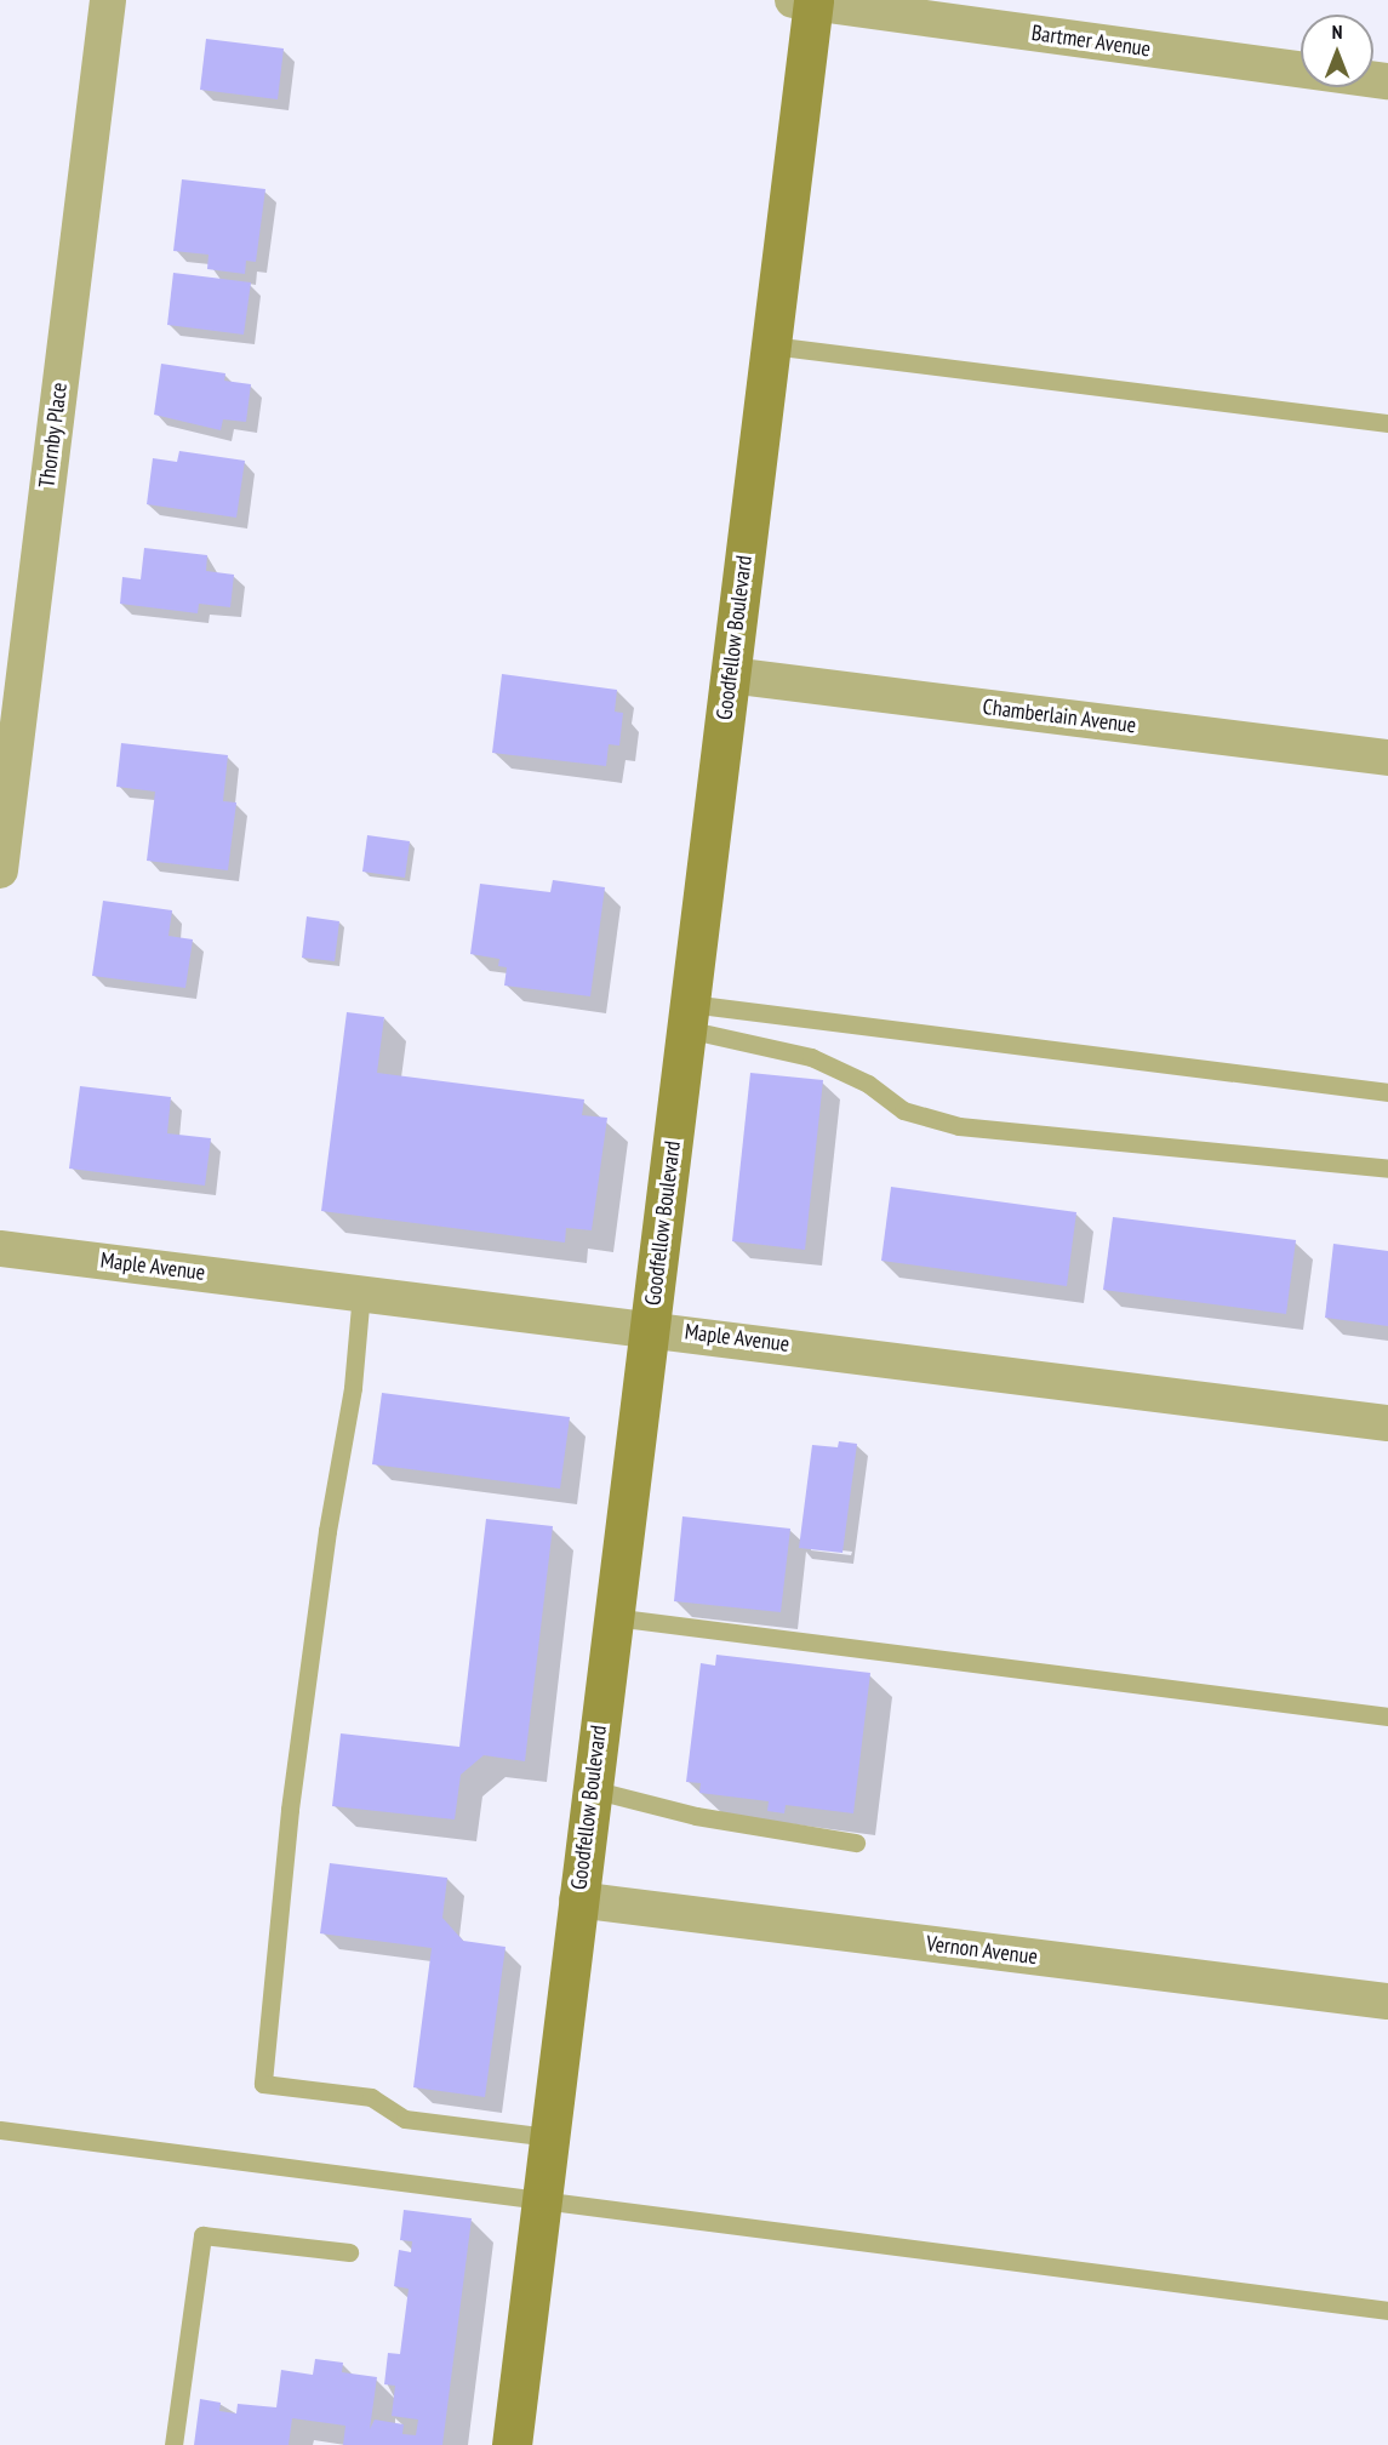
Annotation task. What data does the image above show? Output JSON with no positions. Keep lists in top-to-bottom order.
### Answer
{
  "streets": {
    "main road": ["Goodfellow Boulevard"],
    "street": [
      "Bartmer Avenue",
      "Thornby Place",
      "Chamberlain Avenue",
      "Maple Avenue",
      "Vernon Avenue"
    ]
  },
  "crossings": [
    ["Bartmer Avenue", "Goodfellow Boulevard"],
    ["Goodfellow Boulevard", "Chamberlain Avenue"],
    ["Goodfellow Boulevard", "Maple Avenue"],
    ["Goodfellow Boulevard", "Vernon Avenue"]
  ],
  "north": "top"
}
